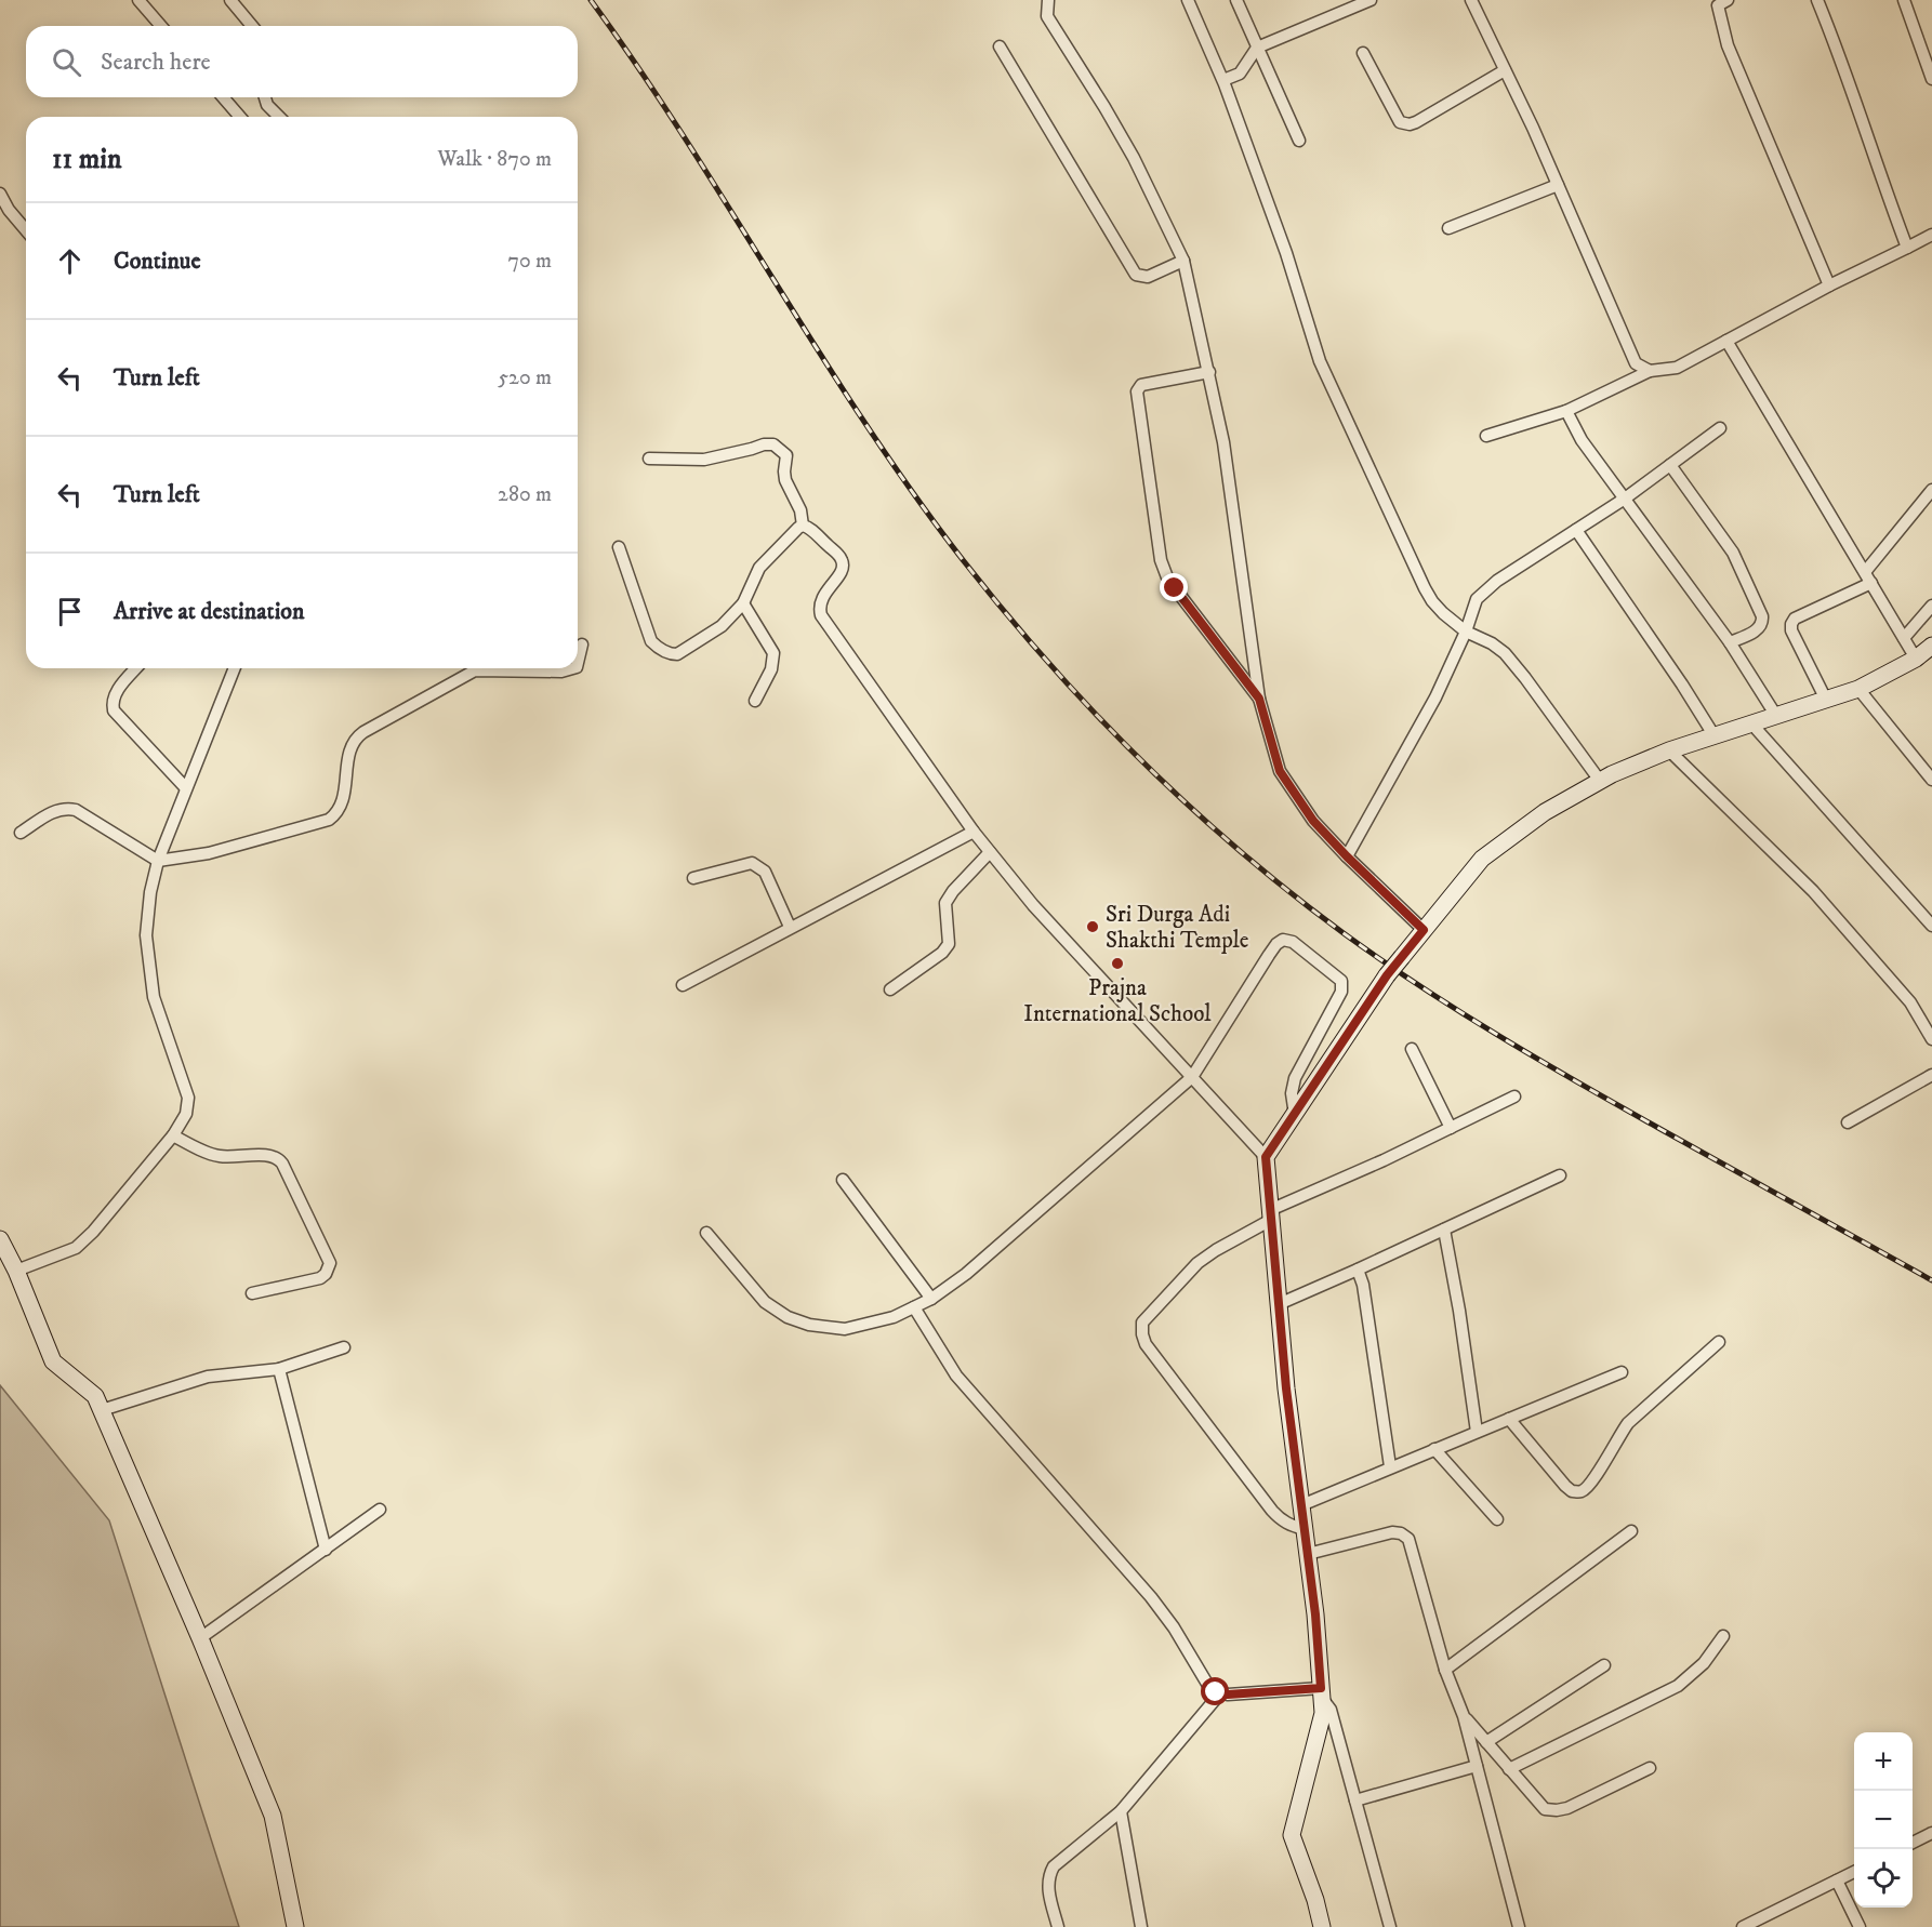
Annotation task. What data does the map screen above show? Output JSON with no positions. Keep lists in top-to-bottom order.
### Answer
{
  "places": ["Sri Durga Adi Shakthi Temple", "Prajna International School"],
  "page": {
    "search": "Search here",
    "heading": ["11 min", "Walk · 870 m"],
    "list": [
      ["Continue", "70 m"],
      ["Turn left", "520 m"],
      ["Turn left", "280 m"],
      "Arrive at destination"
    ],
    "map_buttons": ["+", "−"]
  }
}
